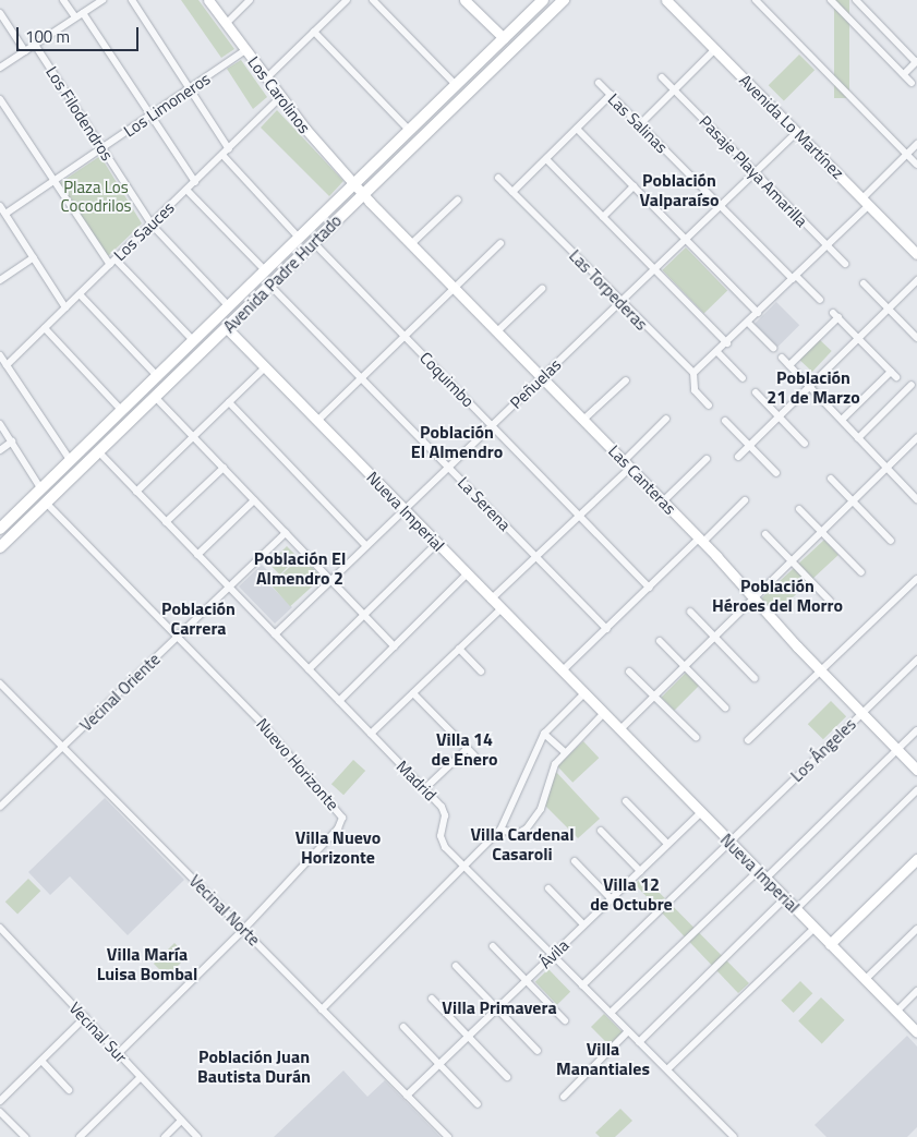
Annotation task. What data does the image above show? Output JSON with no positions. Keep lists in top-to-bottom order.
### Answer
{
  "streets": {
    "main road": ["Avenida Padre Hurtado"],
    "street": [
      "Los Carolinos",
      "Los Limoneros",
      "Los Filodendros",
      "Las Salinas",
      "Avenida Lo Martínez",
      "Pasaje Playa Amarilla",
      "Los Sauces",
      "Las Torpederas",
      "Coquimbo",
      "Peñuelas",
      "Las Canteras",
      "La Serena",
      "Nueva Imperial",
      "Vecinal Oriente",
      "Los Ángeles",
      "Nuevo Horizonte",
      "Madrid",
      "Vecinal Norte",
      "Ávila",
      "Vecinal Sur"
    ]
  },
  "crossings": [
    ["Los Carolinos", "Los Limoneros"],
    ["Los Carolinos", "Los Sauces"],
    ["Los Carolinos", "Avenida Padre Hurtado"],
    ["Los Carolinos", "Las Canteras"],
    ["Los Limoneros", "Los Filodendros"],
    ["Los Filodendros", "Los Sauces"],
    ["Los Filodendros", "Avenida Padre Hurtado"],
    ["Las Salinas", "Peñuelas"],
    ["Avenida Lo Martínez", "Peñuelas"],
    ["Pasaje Playa Amarilla", "Peñuelas"],
    ["Avenida Padre Hurtado", "Coquimbo"],
    ["Avenida Padre Hurtado", "Las Canteras"],
    ["Avenida Padre Hurtado", "La Serena"],
    ["Avenida Padre Hurtado", "Nueva Imperial"],
    ["Avenida Padre Hurtado", "Nuevo Horizonte"],
    ["Avenida Padre Hurtado", "Madrid"],
    ["Las Torpederas", "Peñuelas"],
    ["Coquimbo", "Peñuelas"],
    ["Peñuelas", "Las Canteras"],
    ["Peñuelas", "La Serena"],
    ["Peñuelas", "Nueva Imperial"],
    ["Peñuelas", "Madrid"],
    ["Las Canteras", "Los Ángeles"],
    ["Nueva Imperial", "Los Ángeles"],
    ["Nueva Imperial", "Ávila"],
    ["Vecinal Oriente", "Nuevo Horizonte"],
    ["Vecinal Oriente", "Madrid"],
    ["Vecinal Oriente", "Vecinal Norte"],
    ["Los Ángeles", "Madrid"],
    ["Nuevo Horizonte", "Vecinal Norte"],
    ["Nuevo Horizonte", "Vecinal Sur"],
    ["Madrid", "Ávila"],
    ["Vecinal Norte", "Ávila"]
  ],
  "districts": [
    "Población Valparaíso",
    "Población 21 de Marzo",
    "Población El Almendro",
    "Población El Almendro 2",
    "Población Héroes del Morro",
    "Población Carrera",
    "Villa 14 de Enero",
    "Villa Cardenal Casaroli",
    "Villa Nuevo Horizonte",
    "Villa 12 de Octubre",
    "Villa María Luisa Bombal",
    "Villa Primavera",
    "Villa Manantiales",
    "Población Juan Bautista Durán"
  ],
  "parks": ["Plaza Los Cocodrilos"],
  "scale_bar": "100 m"
}
